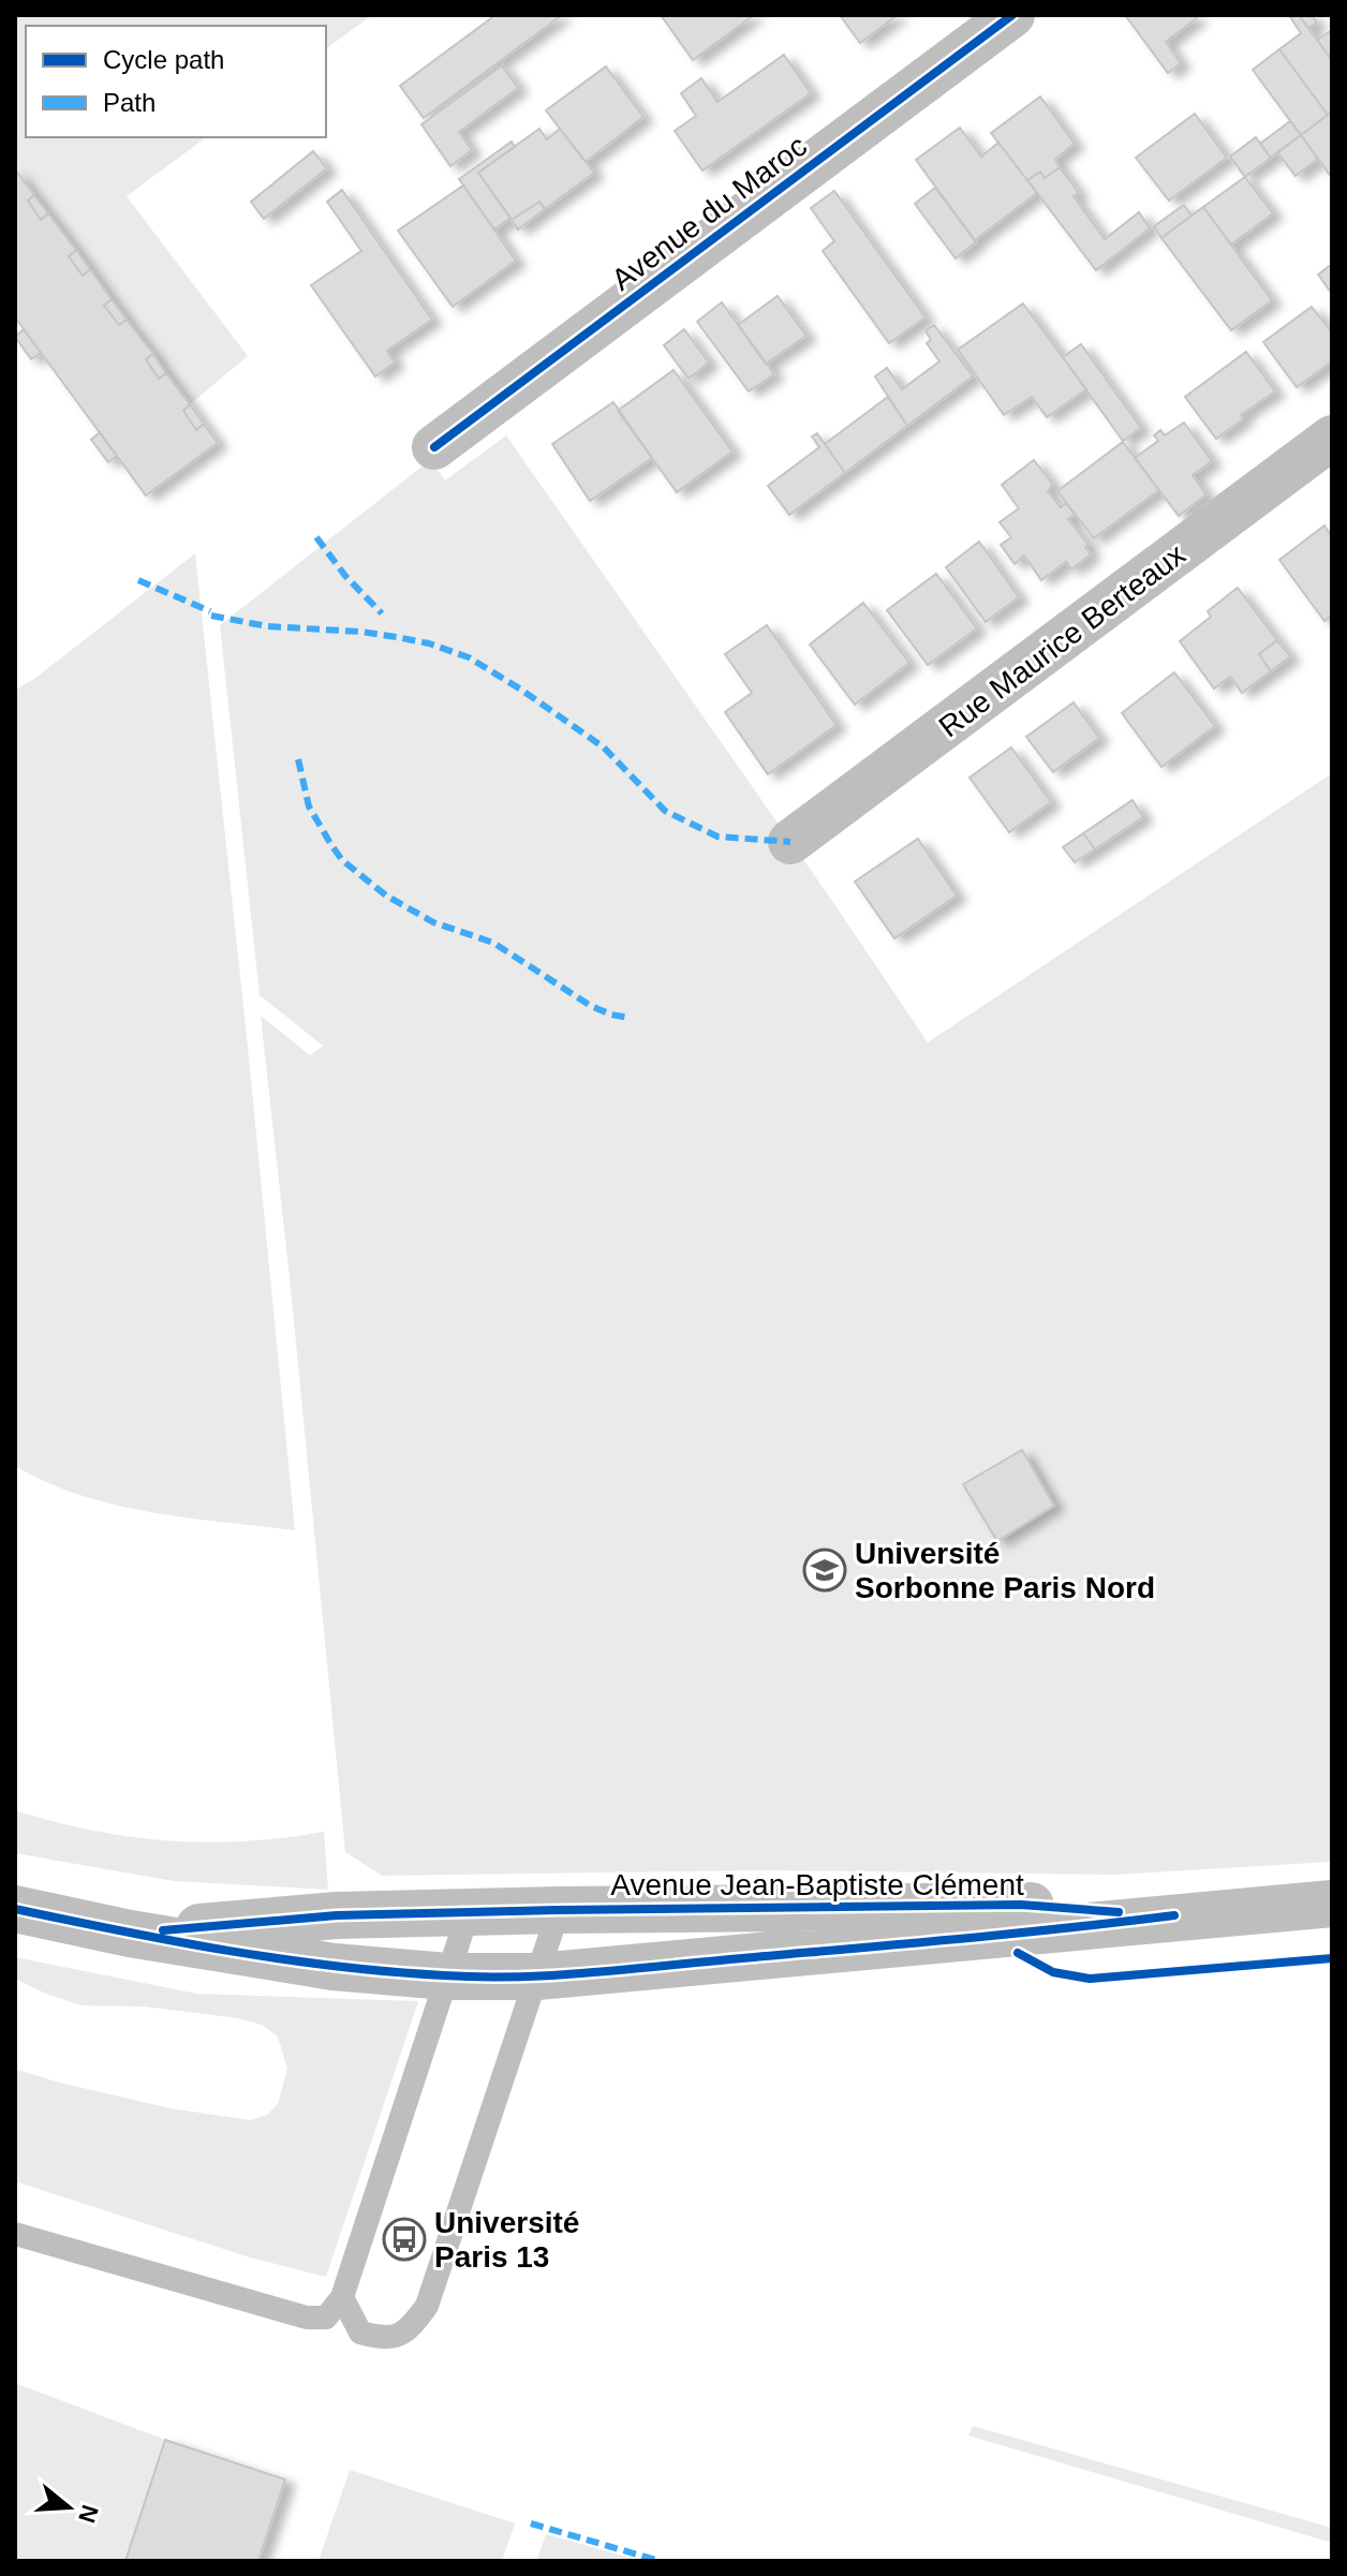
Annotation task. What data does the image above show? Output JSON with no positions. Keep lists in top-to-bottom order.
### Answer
{
  "streets": {
    "street": ["Avenue du Maroc", "Rue Maurice Berteaux", "Avenue Jean-Baptiste Clément"]
  },
  "places": {
    "school or university": ["Université Sorbonne Paris Nord"],
    "bus stop": ["Université Paris 13"]
  },
  "legend": ["Cycle path", "Path"],
  "north": "right"
}
